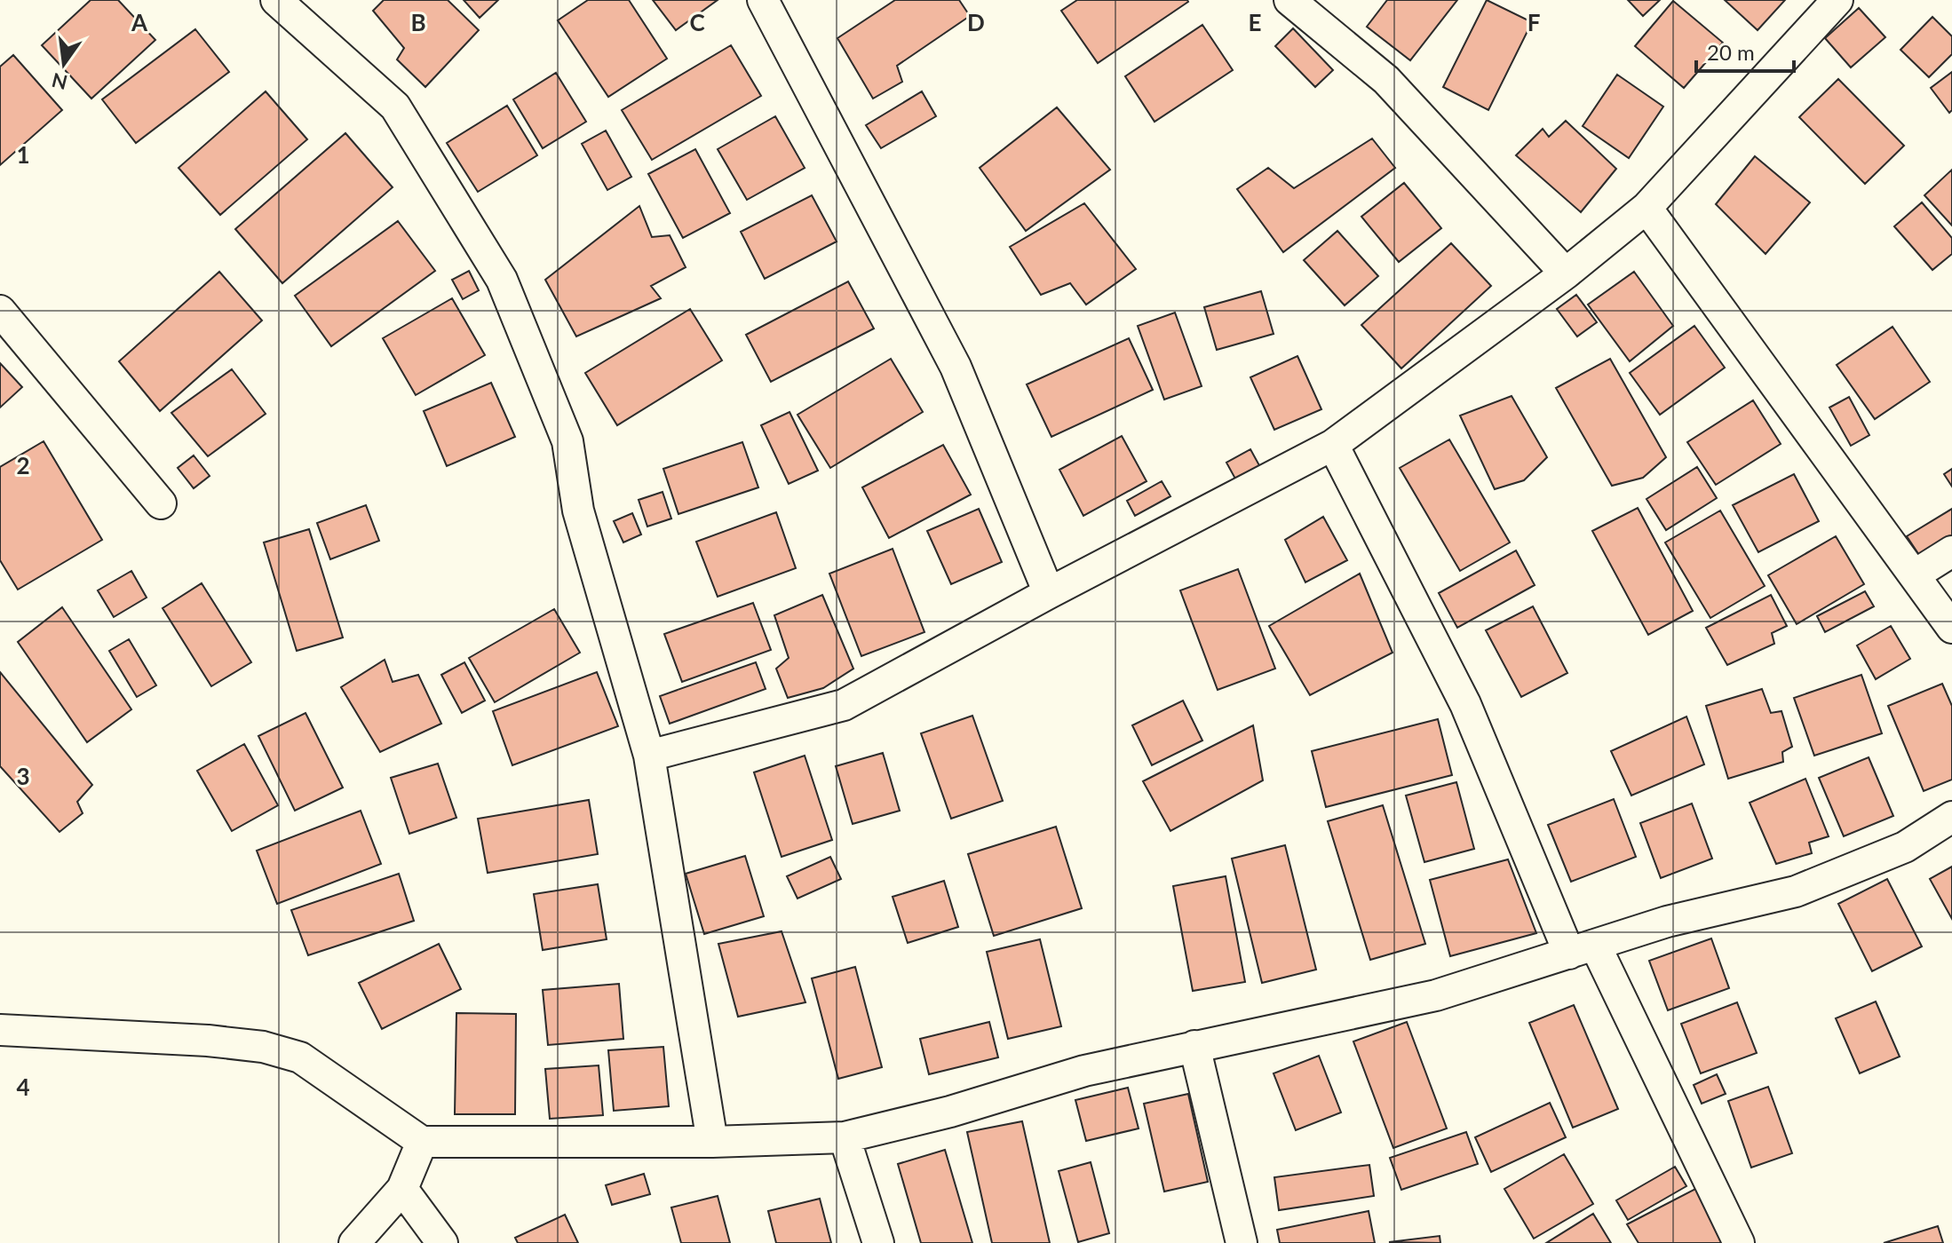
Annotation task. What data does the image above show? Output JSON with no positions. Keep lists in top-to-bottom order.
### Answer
{
  "scale_bar": "20 m",
  "north": "bottom",
  "grid": {
    "columns": [
      "A",
      "B",
      "C",
      "D",
      "E",
      "F"
    ],
    "rows": [
      "1",
      "2",
      "3",
      "4"
    ]
  }
}
